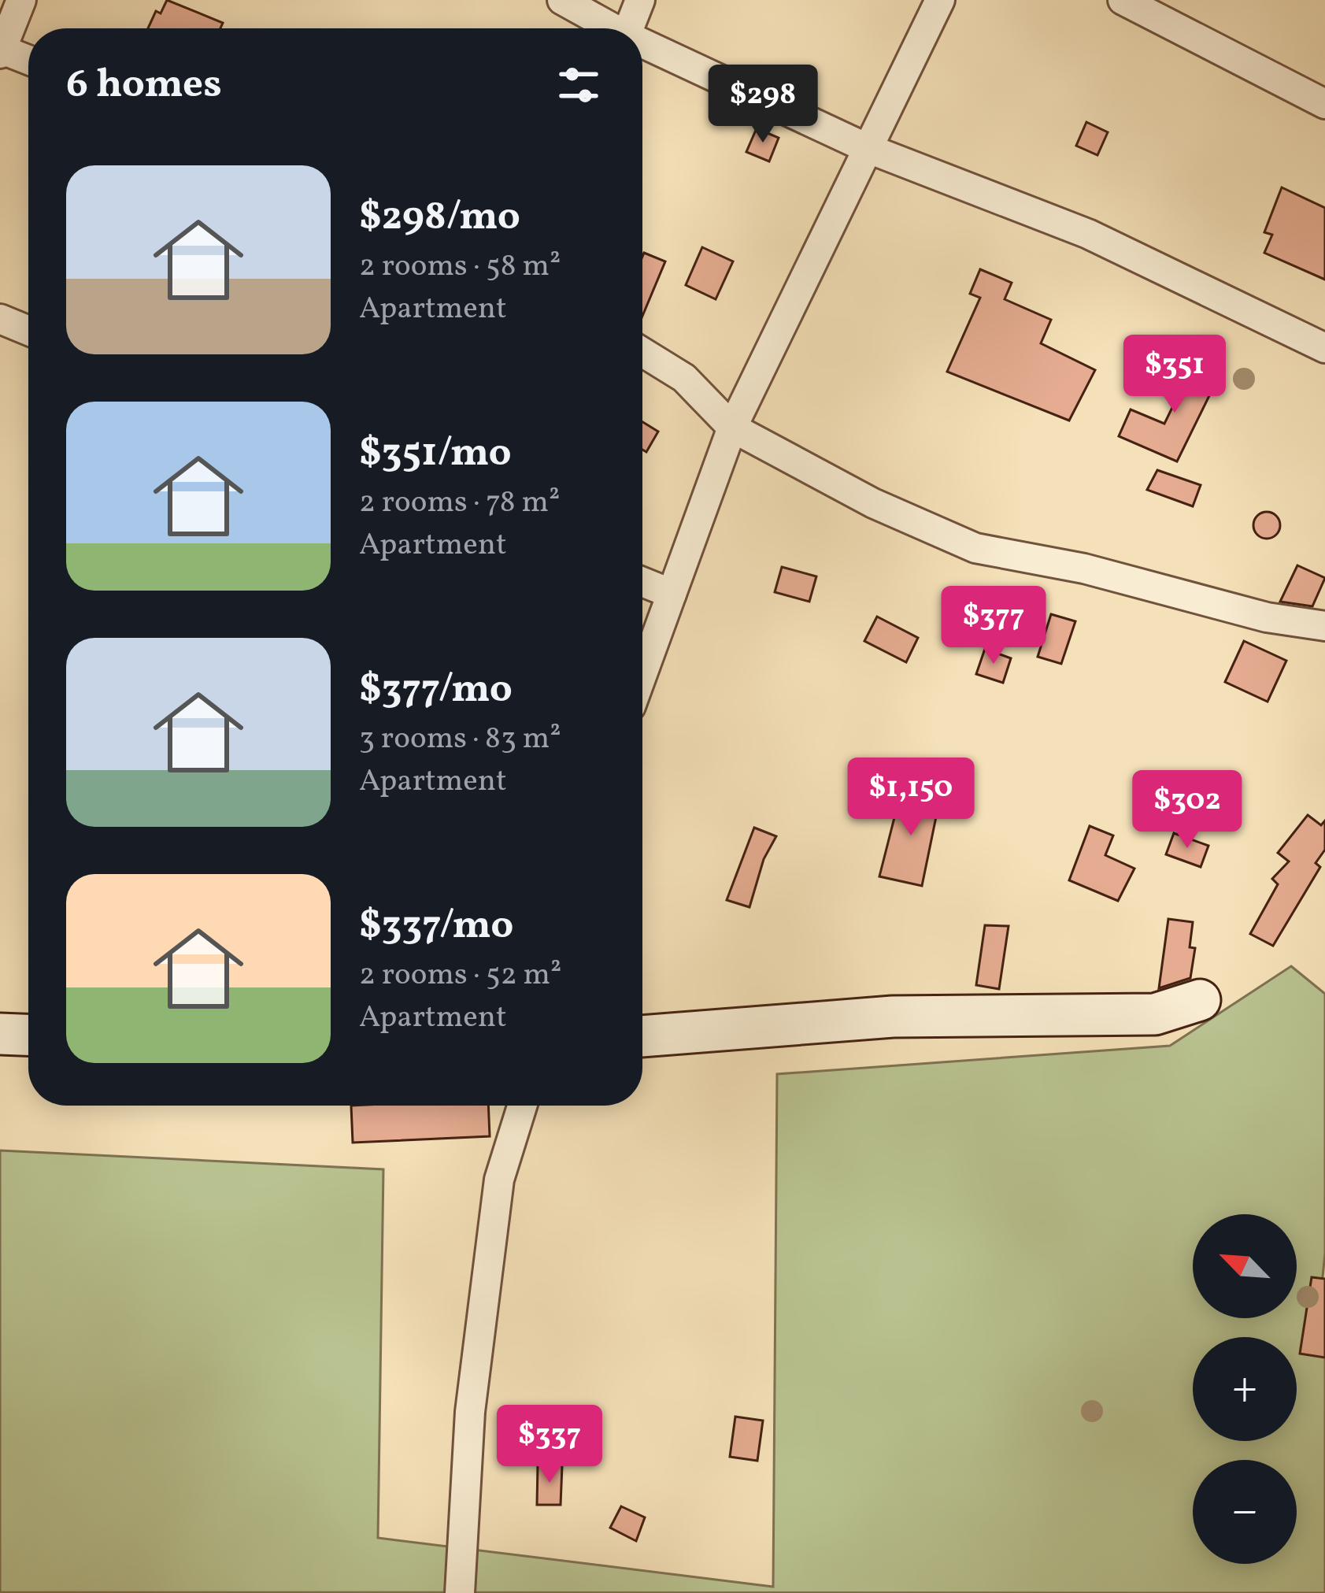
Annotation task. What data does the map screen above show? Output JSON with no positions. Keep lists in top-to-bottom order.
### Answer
{
  "north": "top left",
  "page": {
    "heading": "6 homes",
    "price": [
      "$298",
      "$351",
      "$377",
      "$1,150",
      "$302",
      "$337"
    ],
    "list": [
      {
        "name": "$298/mo",
        "note": "2 rooms · 58 m² · Apartment"
      },
      {
        "name": "$351/mo",
        "note": "2 rooms · 78 m² · Apartment"
      },
      {
        "name": "$377/mo",
        "note": "3 rooms · 83 m² · Apartment"
      },
      {
        "name": "$337/mo",
        "note": "2 rooms · 52 m² · Apartment"
      }
    ],
    "map_buttons": ["+", "−"]
  }
}
